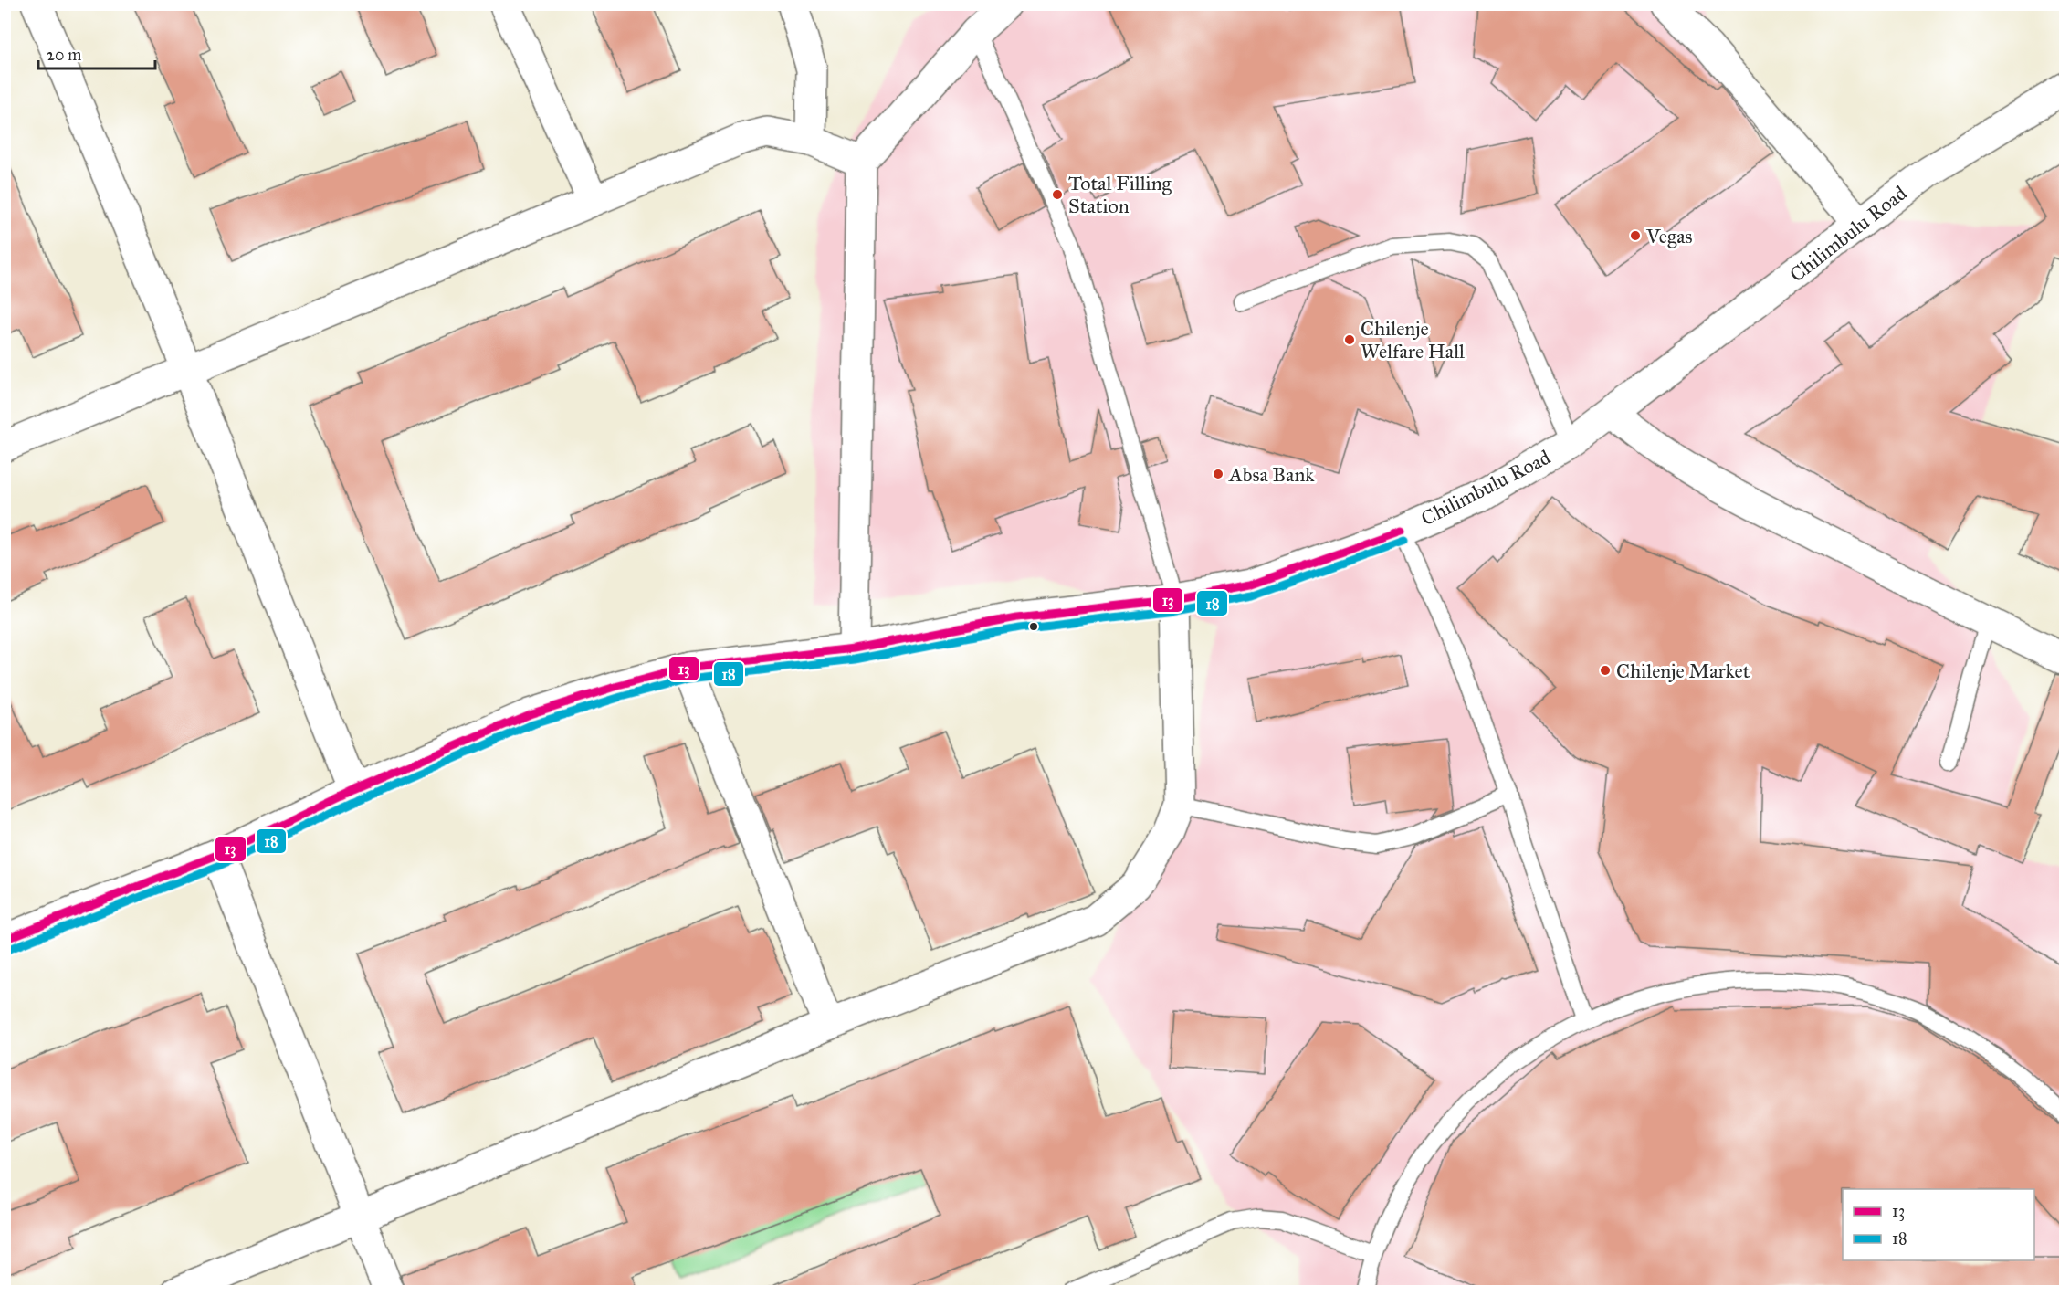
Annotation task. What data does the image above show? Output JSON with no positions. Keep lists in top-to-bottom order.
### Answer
{
  "streets": {
    "street": ["Chilimbulu Road"]
  },
  "places": [
    "Total Filling Station",
    "Vegas",
    "Chilenje Welfare Hall",
    "Absa Bank",
    "Chilenje Market"
  ],
  "lines": ["transit line 13", "transit line 18"],
  "legend": ["13", "18"],
  "scale_bar": "20 m"
}
